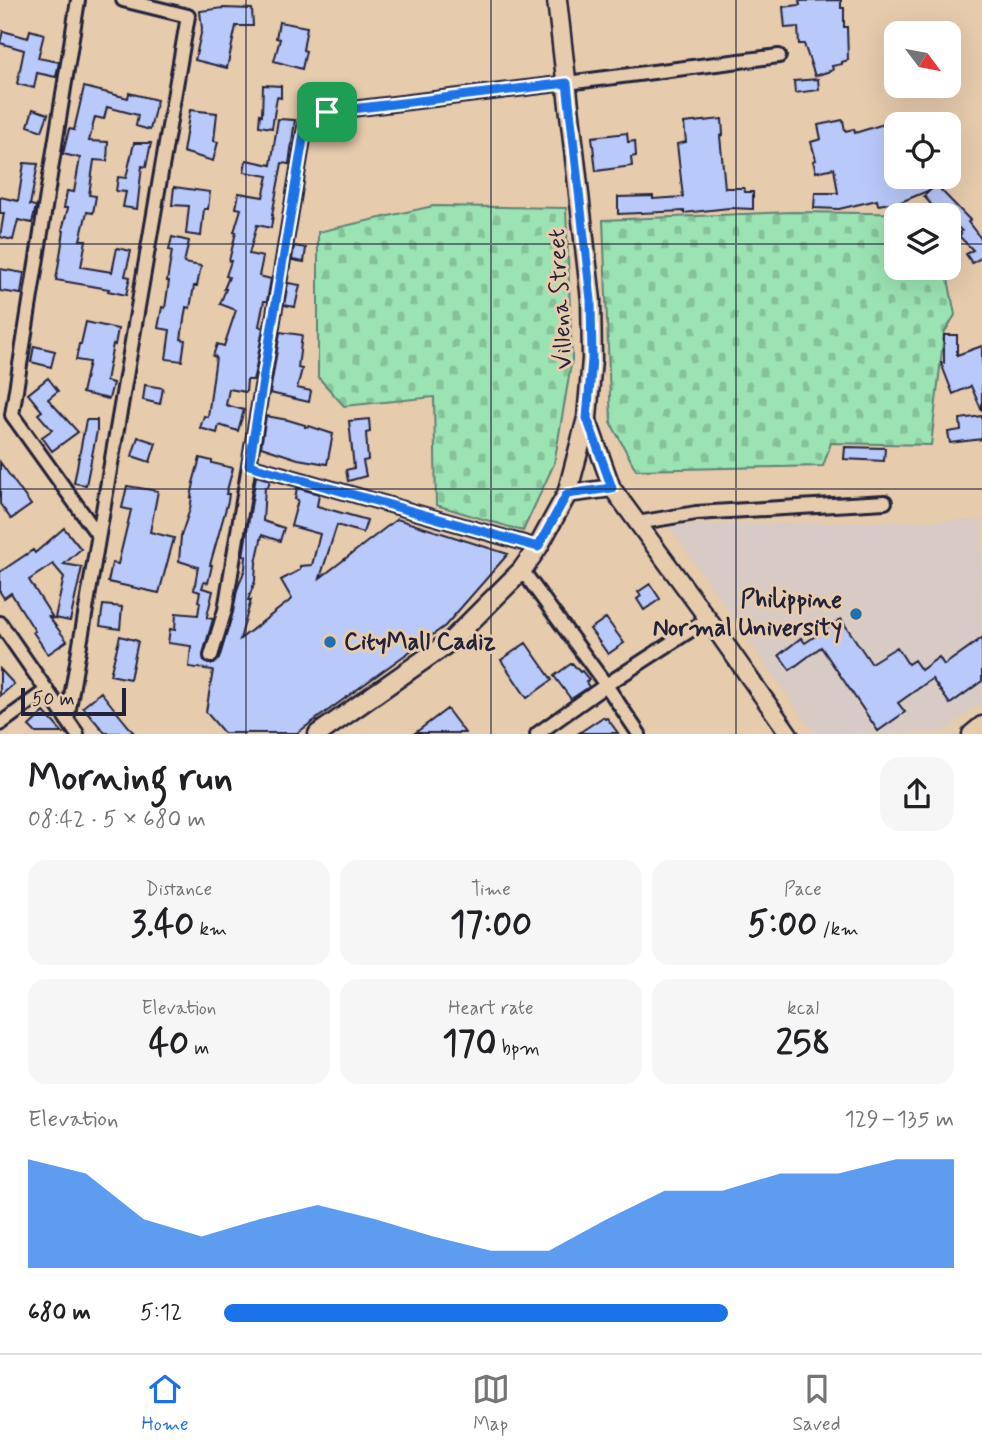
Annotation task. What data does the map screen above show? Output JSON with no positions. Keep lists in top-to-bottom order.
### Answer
{
  "streets": {
    "main road": ["Villena Street"]
  },
  "places": ["Philippine Normal University", "CityMall Cadiz"],
  "scale_bar": "50 m",
  "north": "bottom right",
  "page": {
    "scale": "50 m",
    "heading": ["Morning run", "08:42 · 5 × 680 m"],
    "stats": [
      ["Distance", "3.40 km"],
      ["Time", "17:00"],
      ["Pace", "5:00 /km"],
      ["Elevation", "40 m"],
      ["Heart rate", "170 bpm"],
      ["kcal", "258"]
    ],
    "chart": ["Elevation", "129–135 m"],
    "list": [
      {
        "name": "680 m",
        "note": "5:12"
      }
    ],
    "tabs": ["Home", "Map", "Saved"]
  }
}
